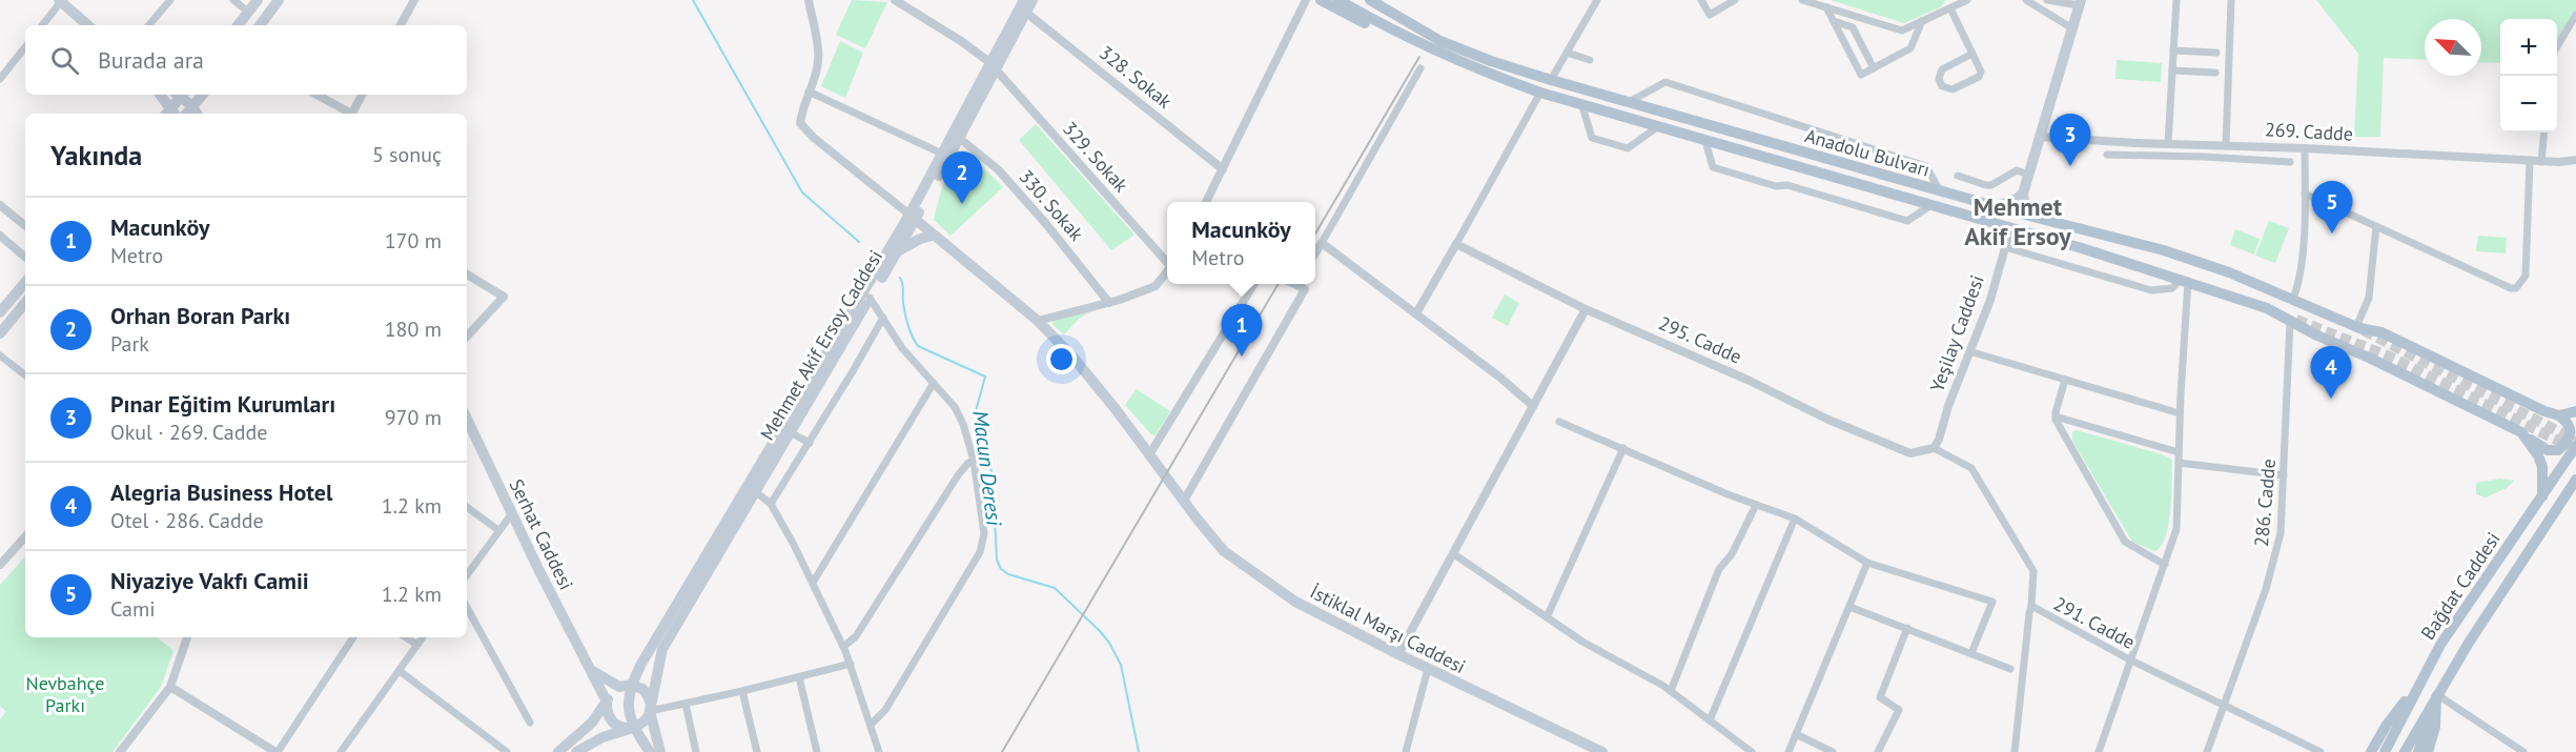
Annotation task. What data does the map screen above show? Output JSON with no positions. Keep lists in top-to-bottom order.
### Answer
{
  "streets": {
    "main road": [
      "Anadolu Bulvarı",
      "Mehmet Akif Ersoy Caddesi",
      "Serhat Caddesi",
      "Bağdat Caddesi",
      "İstiklal Marşı Caddesi"
    ],
    "street": [
      "328. Sokak",
      "269. Cadde",
      "329. Sokak",
      "330. Sokak",
      "Yeşilay Caddesi",
      "295. Cadde",
      "286. Cadde",
      "291. Cadde"
    ]
  },
  "crossings": [
    ["328. Sokak", "Mehmet Akif Ersoy Caddesi"],
    ["Anadolu Bulvarı", "Yeşilay Caddesi"],
    ["Anadolu Bulvarı", "286. Cadde"],
    ["329. Sokak", "Mehmet Akif Ersoy Caddesi"],
    ["330. Sokak", "Mehmet Akif Ersoy Caddesi"],
    ["Yeşilay Caddesi", "295. Cadde"],
    ["Yeşilay Caddesi", "291. Cadde"],
    ["295. Cadde", "291. Cadde"],
    ["Mehmet Akif Ersoy Caddesi", "Serhat Caddesi"],
    ["Mehmet Akif Ersoy Caddesi", "İstiklal Marşı Caddesi"],
    ["286. Cadde", "291. Cadde"]
  ],
  "districts": ["Mehmet Akif Ersoy"],
  "water": ["Macun Deresi"],
  "parks": ["Nevbahçe Parkı"],
  "north": "top left",
  "page": {
    "map_buttons": ["+", "−"],
    "search": "Burada ara",
    "pins": [
      "3",
      "2",
      "5",
      "1",
      "4"
    ],
    "heading": ["Yakında", "5 sonuç"],
    "list": [
      {
        "mark": "1",
        "name": "Macunköy",
        "note": "Metro",
        "value": "170 m"
      },
      {
        "mark": "2",
        "name": "Orhan Boran Parkı",
        "note": "Park",
        "value": "180 m"
      },
      {
        "mark": "3",
        "name": "Pınar Eğitim Kurumları",
        "note": "Okul · 269. Cadde",
        "value": "970 m"
      },
      {
        "mark": "4",
        "name": "Alegria Business Hotel",
        "note": "Otel · 286. Cadde",
        "value": "1.2 km"
      },
      {
        "mark": "5",
        "name": "Niyaziye Vakfı Camii",
        "note": "Cami",
        "value": "1.2 km"
      }
    ],
    "popup": ["Macunköy", "Metro"]
  }
}
